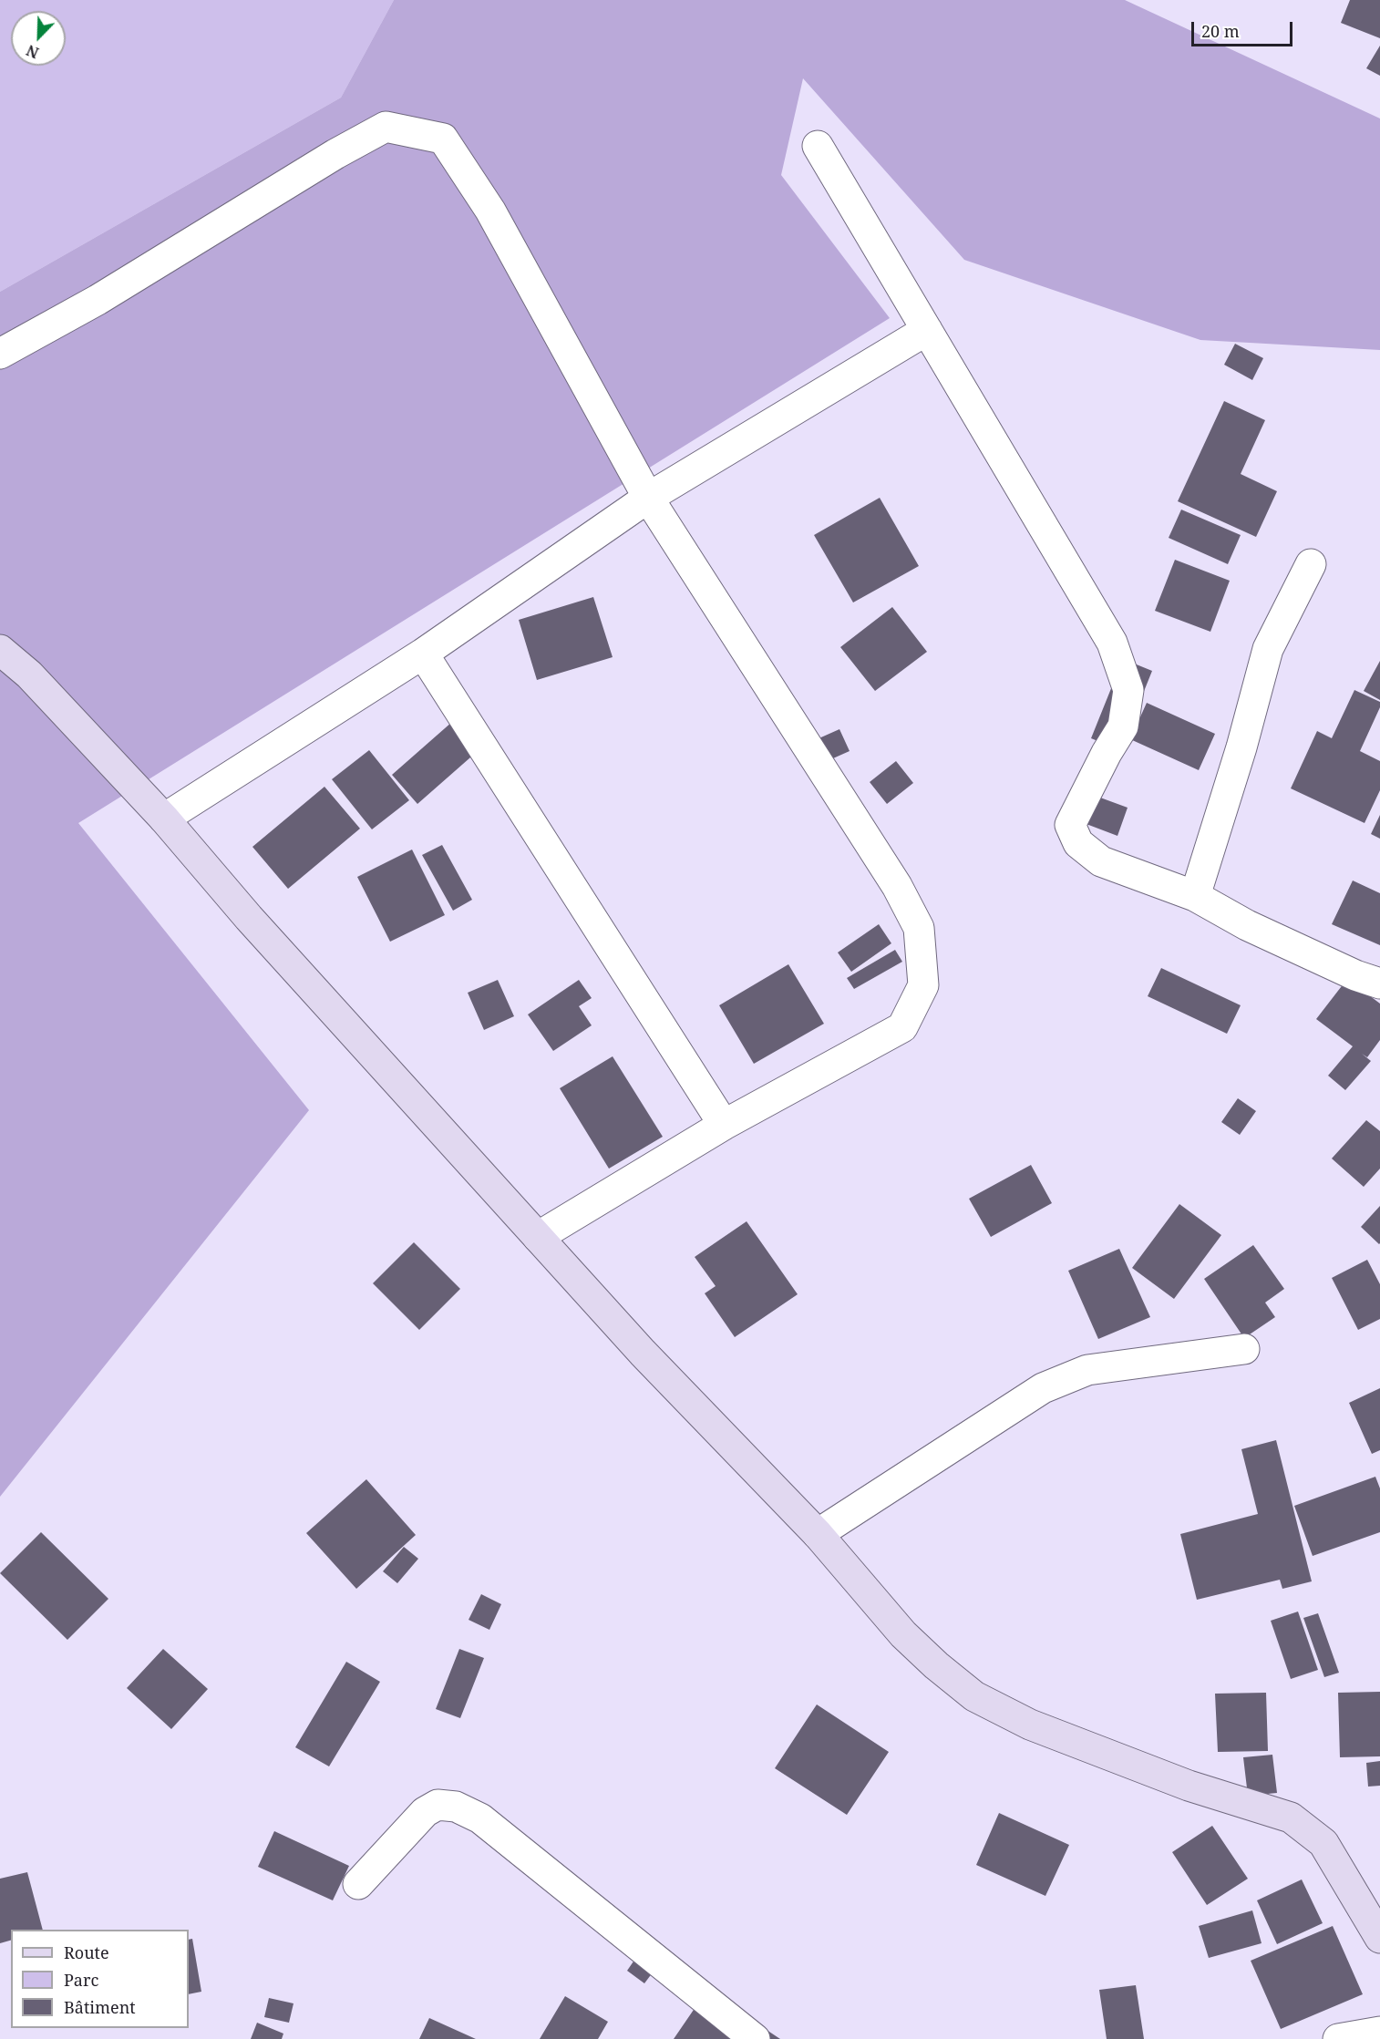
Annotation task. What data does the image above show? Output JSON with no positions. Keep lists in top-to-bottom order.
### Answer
{
  "legend": ["Route", "Parc", "Bâtiment"],
  "scale_bar": "20 m",
  "north": "bottom left"
}
